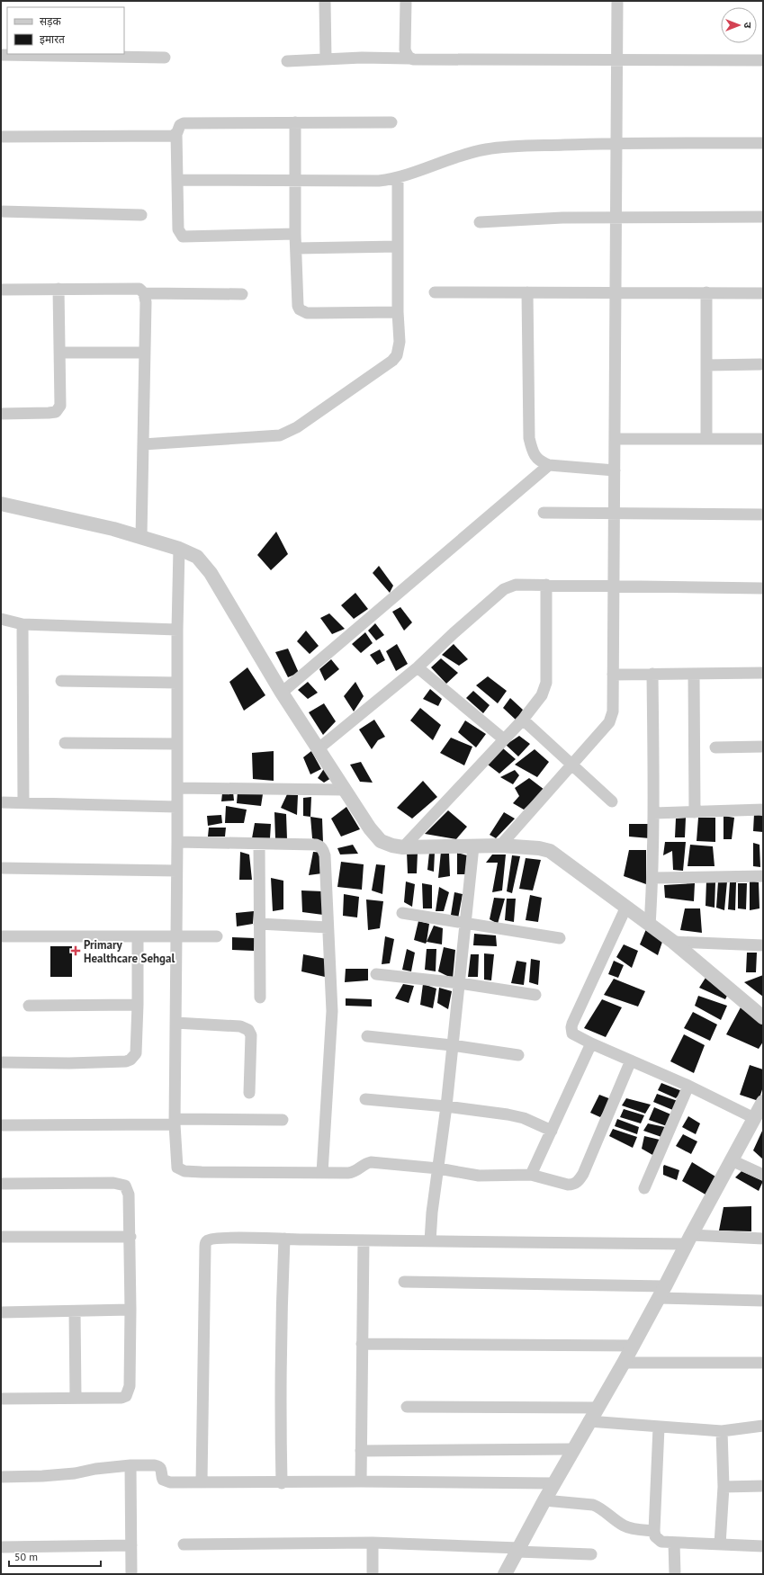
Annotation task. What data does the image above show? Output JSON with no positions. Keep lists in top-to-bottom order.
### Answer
{
  "places": {
    "health": ["Primary Healthcare Sehgal"]
  },
  "legend": ["सड़क", "इमारत"],
  "scale_bar": "50 m",
  "north": "right"
}
